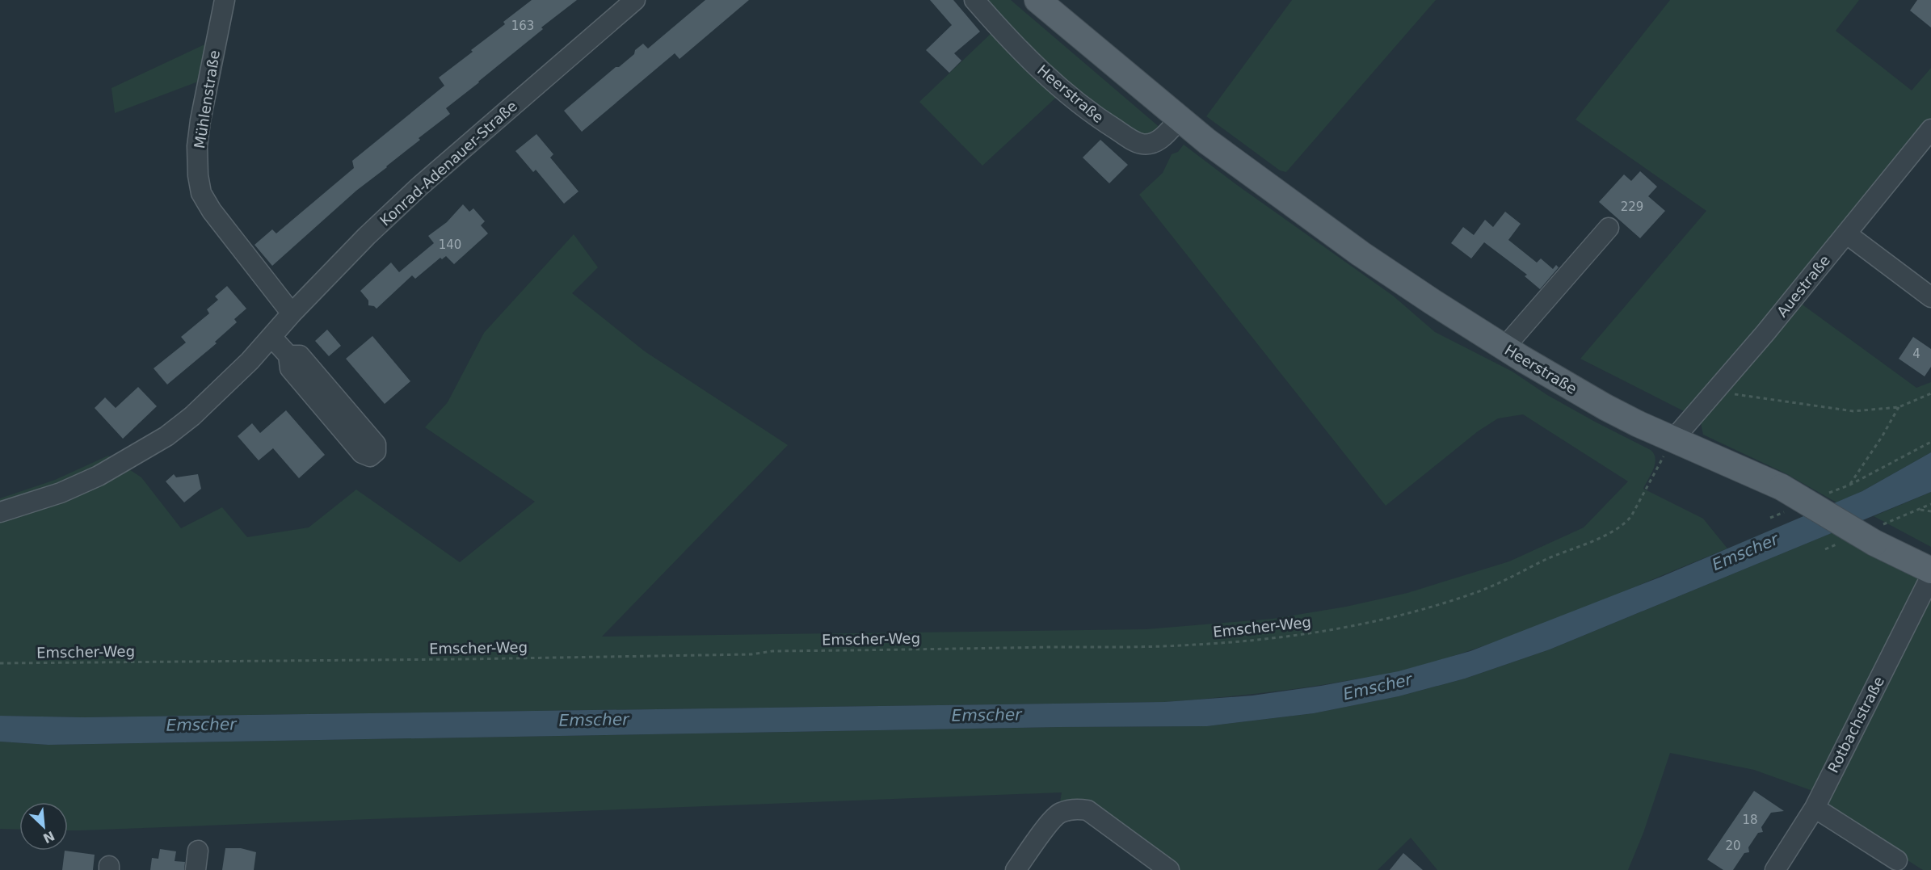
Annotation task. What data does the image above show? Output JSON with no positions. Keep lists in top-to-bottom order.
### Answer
{
  "streets": {
    "main road": ["Heerstraße"],
    "street": [
      "Mühlenstraße",
      "Konrad-Adenauer-Straße",
      "Auestraße",
      "Rotbachstraße"
    ],
    "path": ["Emscher-Weg"]
  },
  "crossings": [
    ["Heerstraße", "Auestraße"],
    ["Heerstraße", "Emscher-Weg"],
    ["Mühlenstraße", "Konrad-Adenauer-Straße"],
    ["Auestraße", "Emscher-Weg"]
  ],
  "water": ["Emscher"],
  "house_numbers": [
    "163",
    "229",
    "140",
    "4",
    "18",
    "20"
  ],
  "north": "bottom right"
}
